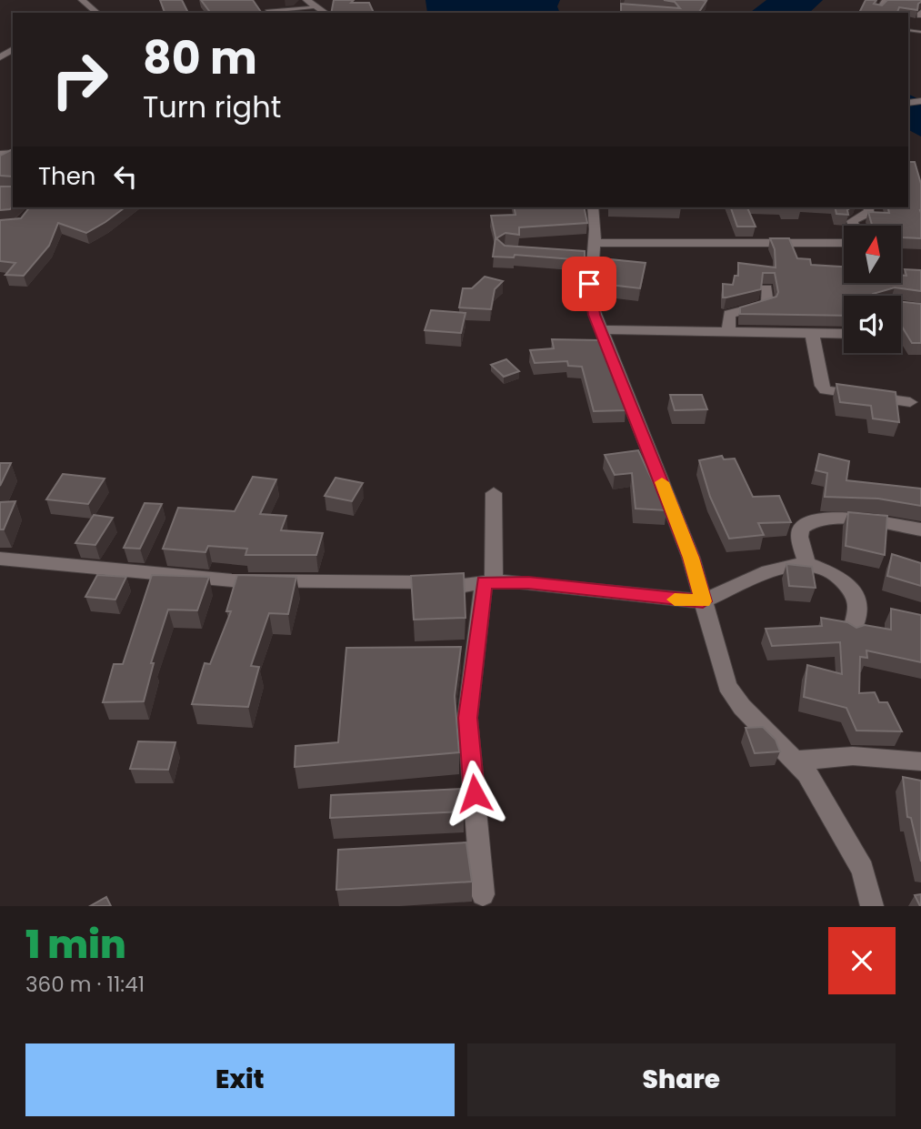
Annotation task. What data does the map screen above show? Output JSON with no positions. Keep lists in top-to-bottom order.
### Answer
{
  "north": "top",
  "page": {
    "turn": ["80 m", "Turn right"],
    "then": "Then",
    "heading": ["1 min", "360 m · 11:41"],
    "buttons": ["Exit", "Share"]
  }
}
